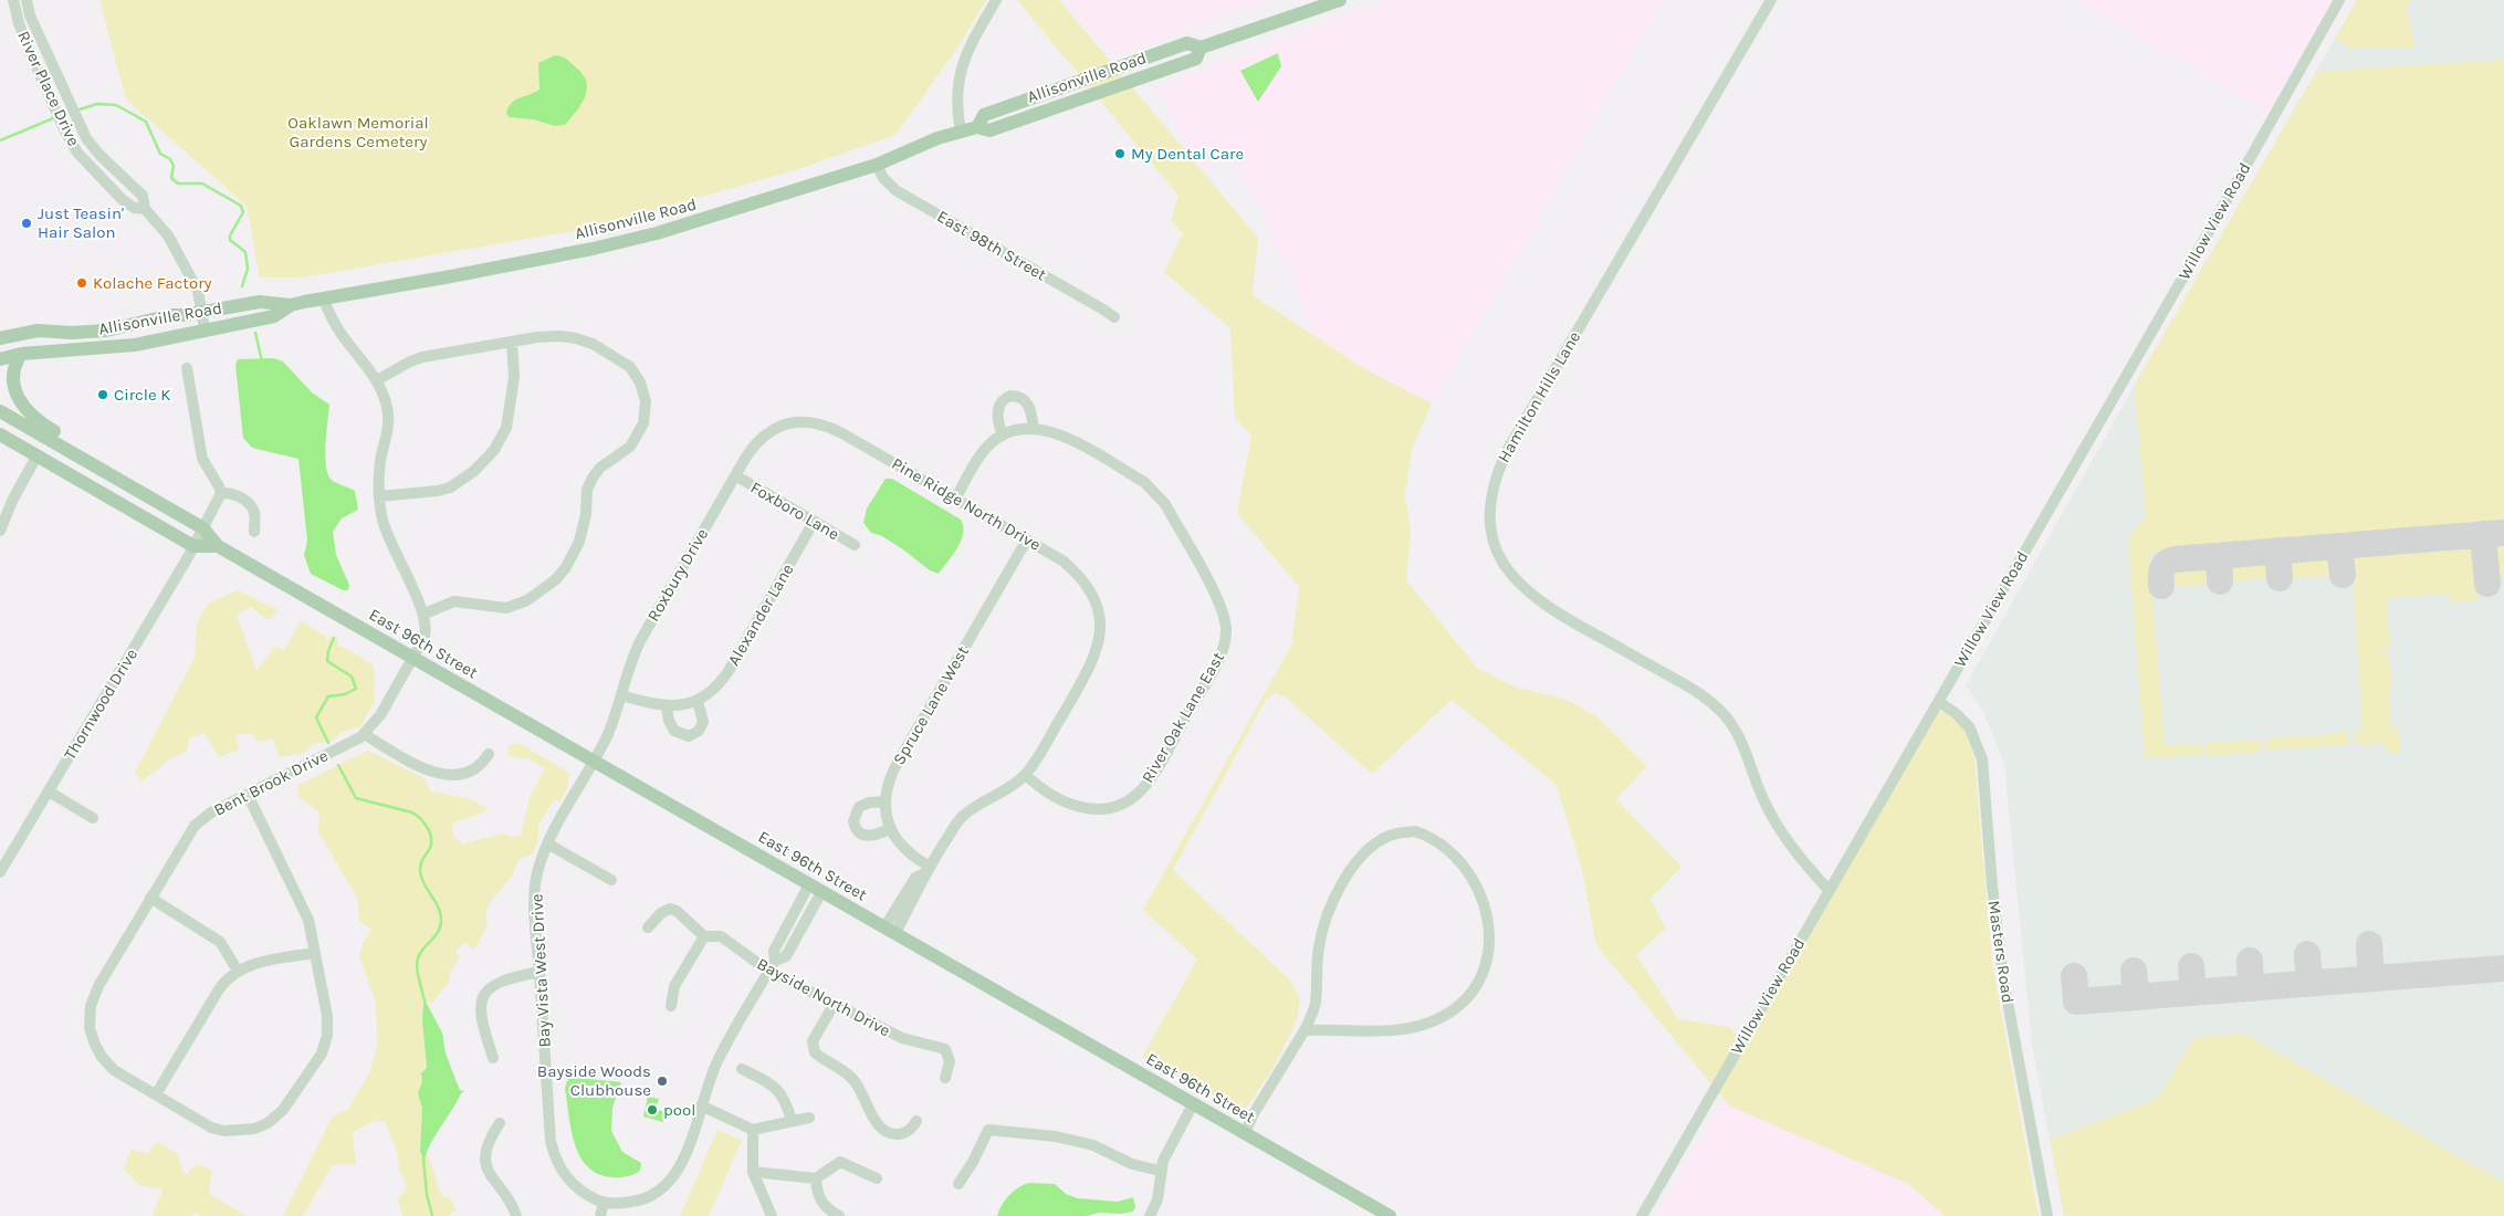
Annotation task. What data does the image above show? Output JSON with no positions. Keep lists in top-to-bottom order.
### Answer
{
  "streets": {
    "main road": ["Allisonville Road", "East 96th Street"],
    "street": [
      "River Place Drive",
      "Willow View Road",
      "East 98th Street",
      "Hamilton Hills Lane",
      "Pine Ridge North Drive",
      "Foxboro Lane",
      "Roxbury Drive",
      "Alexander Lane",
      "Thornwood Drive",
      "Spruce Lane West",
      "River Oak Lane East",
      "Bent Brook Drive",
      "Masters Road",
      "Bay Vista West Drive",
      "Bayside North Drive"
    ]
  },
  "crossings": [
    ["Allisonville Road", "River Place Drive"],
    ["Allisonville Road", "East 98th Street"],
    ["Willow View Road", "Hamilton Hills Lane"],
    ["Willow View Road", "Masters Road"],
    ["Pine Ridge North Drive", "Roxbury Drive"],
    ["Pine Ridge North Drive", "Spruce Lane West"],
    ["Pine Ridge North Drive", "River Oak Lane East"],
    ["Foxboro Lane", "Roxbury Drive"],
    ["Foxboro Lane", "Alexander Lane"],
    ["Roxbury Drive", "Alexander Lane"],
    ["Roxbury Drive", "East 96th Street"],
    ["Roxbury Drive", "Bay Vista West Drive"],
    ["East 96th Street", "Thornwood Drive"],
    ["East 96th Street", "Bent Brook Drive"],
    ["East 96th Street", "Bay Vista West Drive"]
  ],
  "parks": ["Oaklawn Memorial Gardens Cemetery"],
  "places": [
    "My Dental Care",
    "Just Teasin' Hair Salon",
    "Kolache Factory",
    "Circle K",
    "Bayside Woods Clubhouse",
    "pool"
  ]
}
